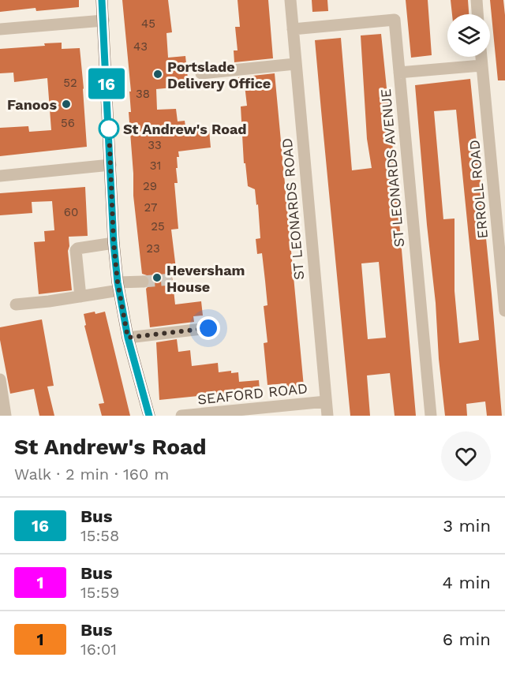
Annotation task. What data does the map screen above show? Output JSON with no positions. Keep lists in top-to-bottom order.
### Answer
{
  "streets": {
    "street": [
      "ST LEONARDS AVENUE",
      "ERROLL ROAD",
      "ST LEONARDS ROAD",
      "SEAFORD ROAD"
    ]
  },
  "crossings": [
    ["ST LEONARDS AVENUE", "ST LEONARDS ROAD"],
    ["ST LEONARDS ROAD", "SEAFORD ROAD"]
  ],
  "places": [
    "Portslade Delivery Office",
    "Fanoos",
    "St Andrew's Road",
    "Heversham House"
  ],
  "lines": ["bus line 16"],
  "house_numbers": [
    "45",
    "43",
    "52",
    "38",
    "56",
    "33",
    "31",
    "29",
    "27",
    "60",
    "25",
    "23"
  ],
  "page": {
    "on_map": "16",
    "heading": ["St Andrew's Road", "Walk · 2 min · 160 m"],
    "list": [
      {
        "mark": "16",
        "name": "Bus",
        "note": "15:58",
        "value": "3 min"
      },
      {
        "mark": "1",
        "name": "Bus",
        "note": "15:59",
        "value": "4 min"
      },
      {
        "mark": "1",
        "name": "Bus",
        "note": "16:01",
        "value": "6 min"
      }
    ]
  }
}
